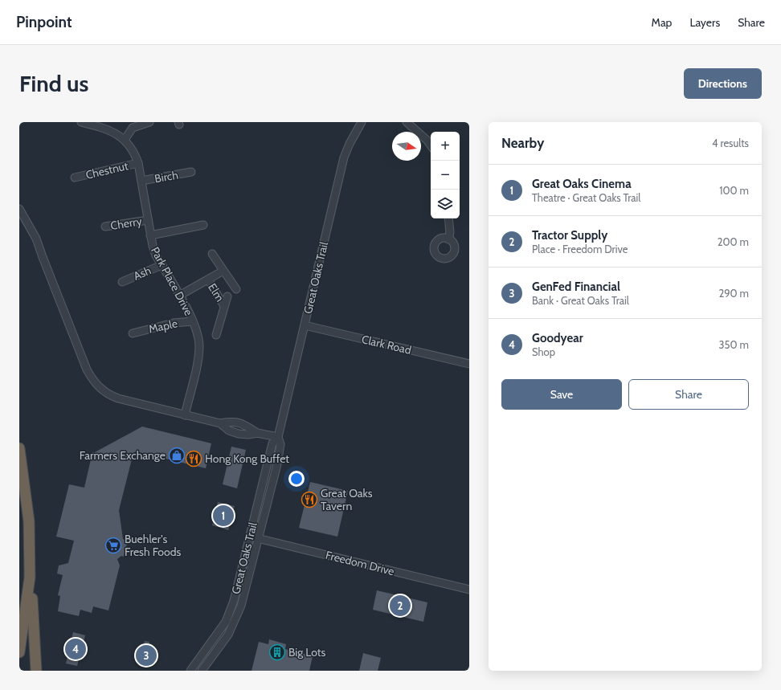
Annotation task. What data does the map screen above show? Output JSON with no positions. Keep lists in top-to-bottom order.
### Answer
{
  "streets": {
    "street": [
      "Chestnut",
      "Birch",
      "Cherry",
      "Ash",
      "Great Oaks Trail",
      "Park Place Drive",
      "Elm",
      "Maple",
      "Clark Road",
      "Freedom Drive"
    ]
  },
  "crossings": [
    ["Chestnut", "Park Place Drive"],
    ["Birch", "Park Place Drive"],
    ["Cherry", "Park Place Drive"],
    ["Ash", "Park Place Drive"],
    ["Great Oaks Trail", "Clark Road"],
    ["Great Oaks Trail", "Freedom Drive"],
    ["Park Place Drive", "Elm"],
    ["Park Place Drive", "Maple"]
  ],
  "places": {
    "shop": ["Farmers Exchange"],
    "restaurant": ["Hong Kong Buffet", "Great Oaks Tavern"],
    "supermarket": ["Buehler's Fresh Foods"],
    "building": ["Big Lots"]
  },
  "north": "right",
  "page": {
    "header": "Pinpoint",
    "nav": ["Map", "Layers", "Share"],
    "buttons": [
      "Directions",
      ["Save", "Share"]
    ],
    "title": "Find us",
    "heading": ["Nearby", "4 results"],
    "map_buttons": ["+", "−"],
    "list": [
      {
        "mark": "1",
        "name": "Great Oaks Cinema",
        "note": "Theatre · Great Oaks Trail",
        "value": "100 m"
      },
      {
        "mark": "2",
        "name": "Tractor Supply",
        "note": "Place · Freedom Drive",
        "value": "200 m"
      },
      {
        "mark": "3",
        "name": "GenFed Financial",
        "note": "Bank · Great Oaks Trail",
        "value": "290 m"
      },
      {
        "mark": "4",
        "name": "Goodyear",
        "note": "Shop",
        "value": "350 m"
      }
    ],
    "pins": [
      "1",
      "2",
      "4",
      "3"
    ]
  }
}
